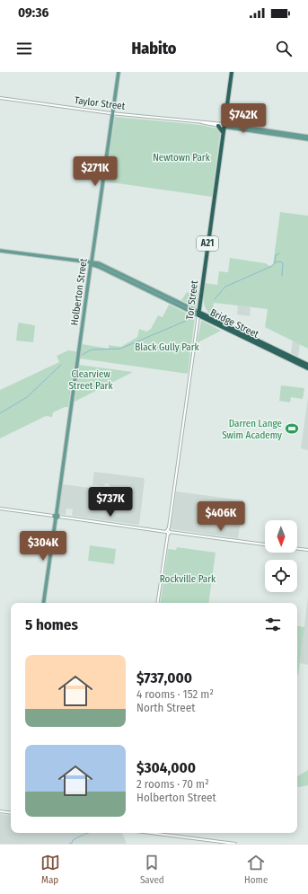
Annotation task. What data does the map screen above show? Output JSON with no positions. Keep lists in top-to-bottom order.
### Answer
{
  "streets": {
    "highway": ["A21", "Tor Street", "Bridge Street"],
    "main road": ["Taylor Street", "Holberton Street"]
  },
  "crossings": [
    ["Taylor Street", "Holberton Street"],
    ["Taylor Street", "Tor Street"],
    ["Holberton Street", "Bridge Street"],
    ["Tor Street", "Bridge Street"]
  ],
  "parks": [
    "Newtown Park",
    "Black Gully Park",
    "Clearview Street Park",
    "Rockville Park"
  ],
  "places": {
    "sports": ["Darren Lange Swim Academy"]
  },
  "north": "bottom",
  "page": {
    "status": "09:36",
    "header": "Habito",
    "price": [
      "$742K",
      "$271K",
      "$737K",
      "$406K",
      "$304K"
    ],
    "heading": "5 homes",
    "list": [
      {
        "name": "$737,000",
        "note": "4 rooms · 152 m² · North Street"
      },
      {
        "name": "$304,000",
        "note": "2 rooms · 70 m² · Holberton Street"
      }
    ],
    "tabs": ["Map", "Saved", "Home"]
  }
}
